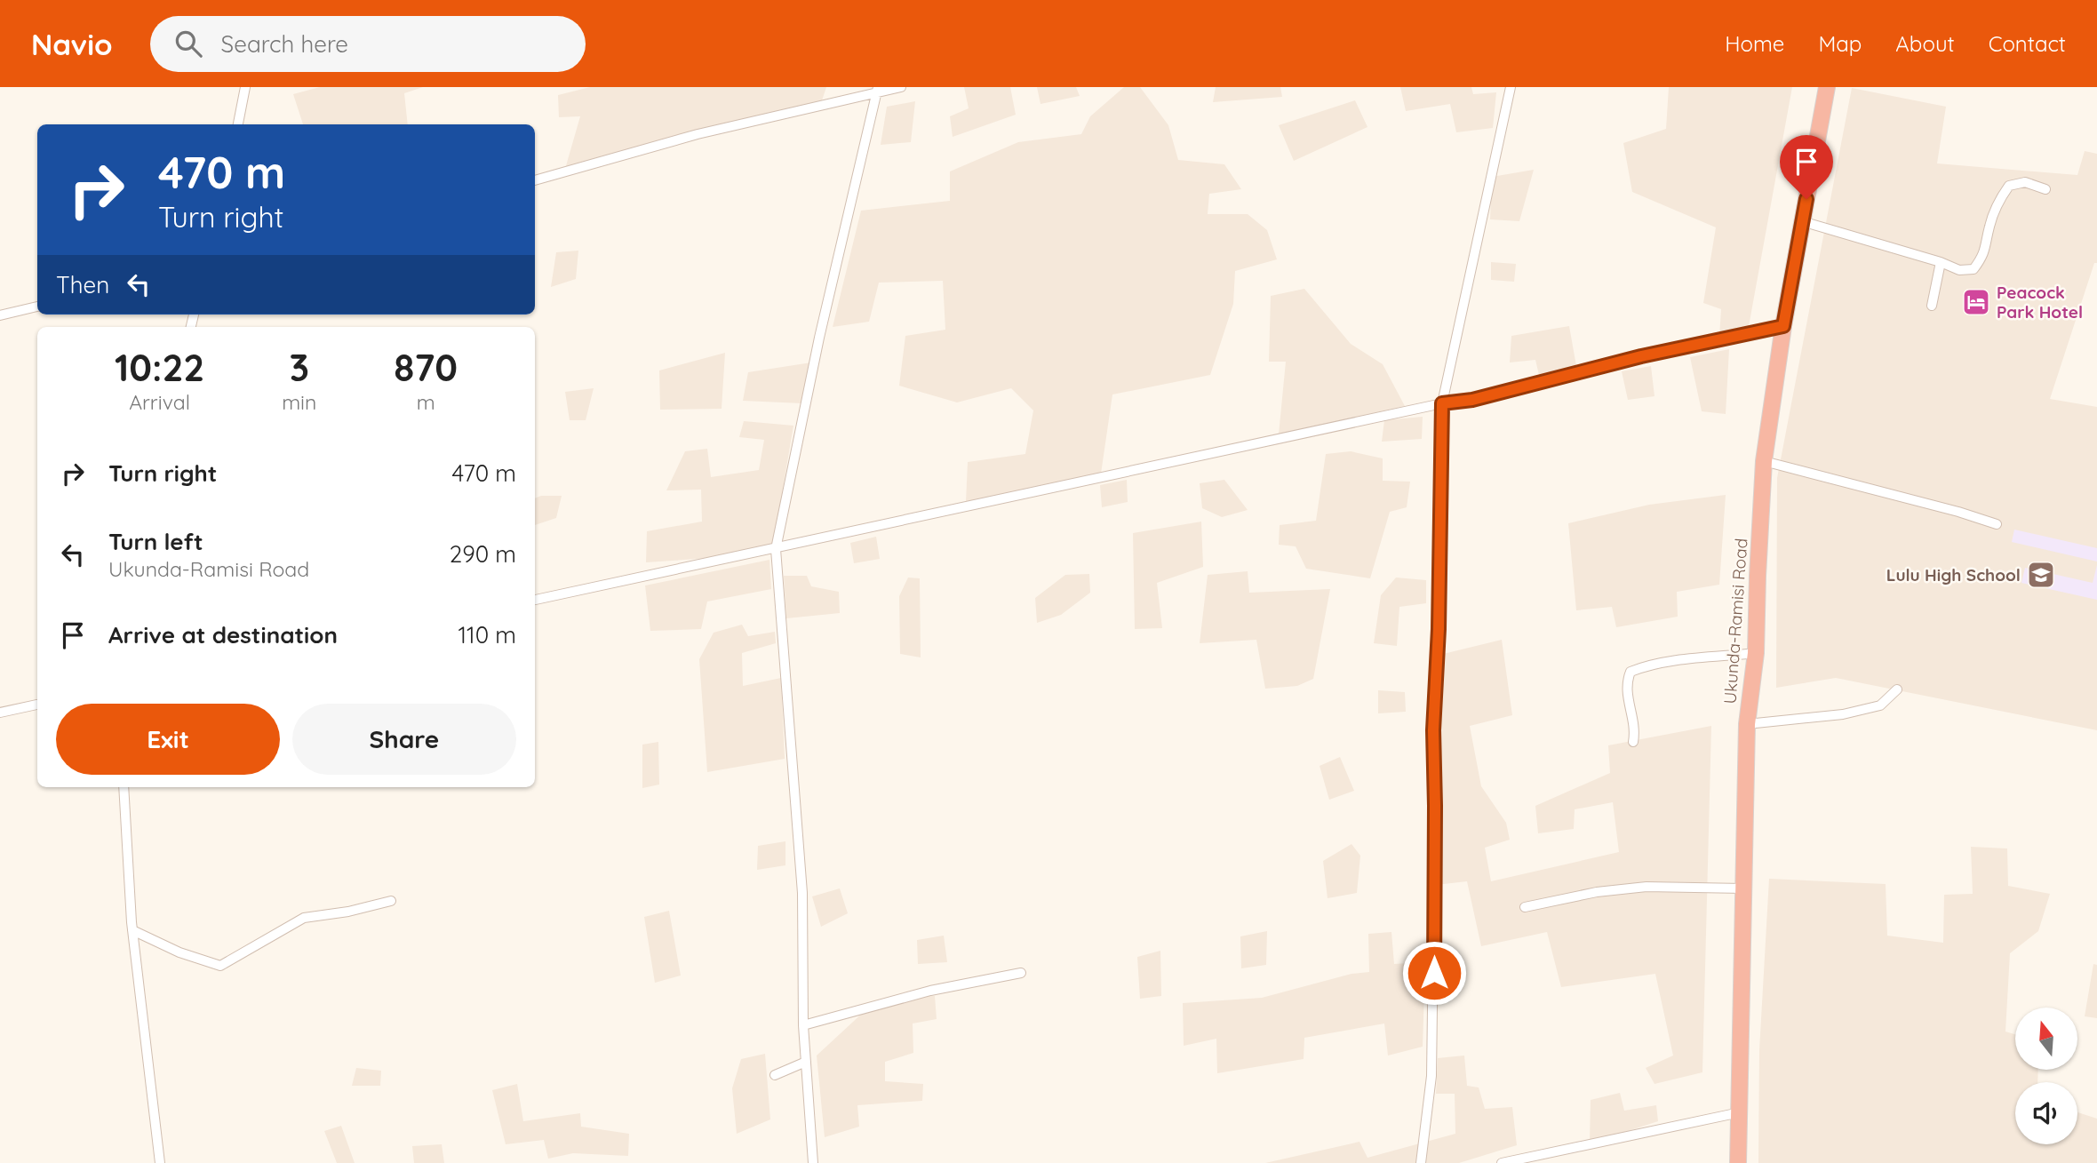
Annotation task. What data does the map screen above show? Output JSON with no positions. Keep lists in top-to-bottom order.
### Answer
{
  "streets": {
    "highway": ["Ukunda-Ramisi Road"]
  },
  "places": {
    "hotel": ["Peacock Park Hotel"],
    "school or university": ["Lulu High School"]
  },
  "north": "top",
  "page": {
    "header": "Navio",
    "search": "Search here",
    "nav": [
      "Home",
      "Map",
      "About",
      "Contact"
    ],
    "turn": ["470 m", "Turn right"],
    "then": "Then",
    "eta": [
      "10:22",
      "Arrival",
      "3",
      "min",
      "870",
      "m"
    ],
    "list": [
      {
        "name": "Turn right",
        "value": "470 m"
      },
      {
        "name": "Turn left",
        "note": "Ukunda-Ramisi Road",
        "value": "290 m"
      },
      {
        "name": "Arrive at destination",
        "value": "110 m"
      }
    ],
    "buttons": ["Exit", "Share"]
  }
}
